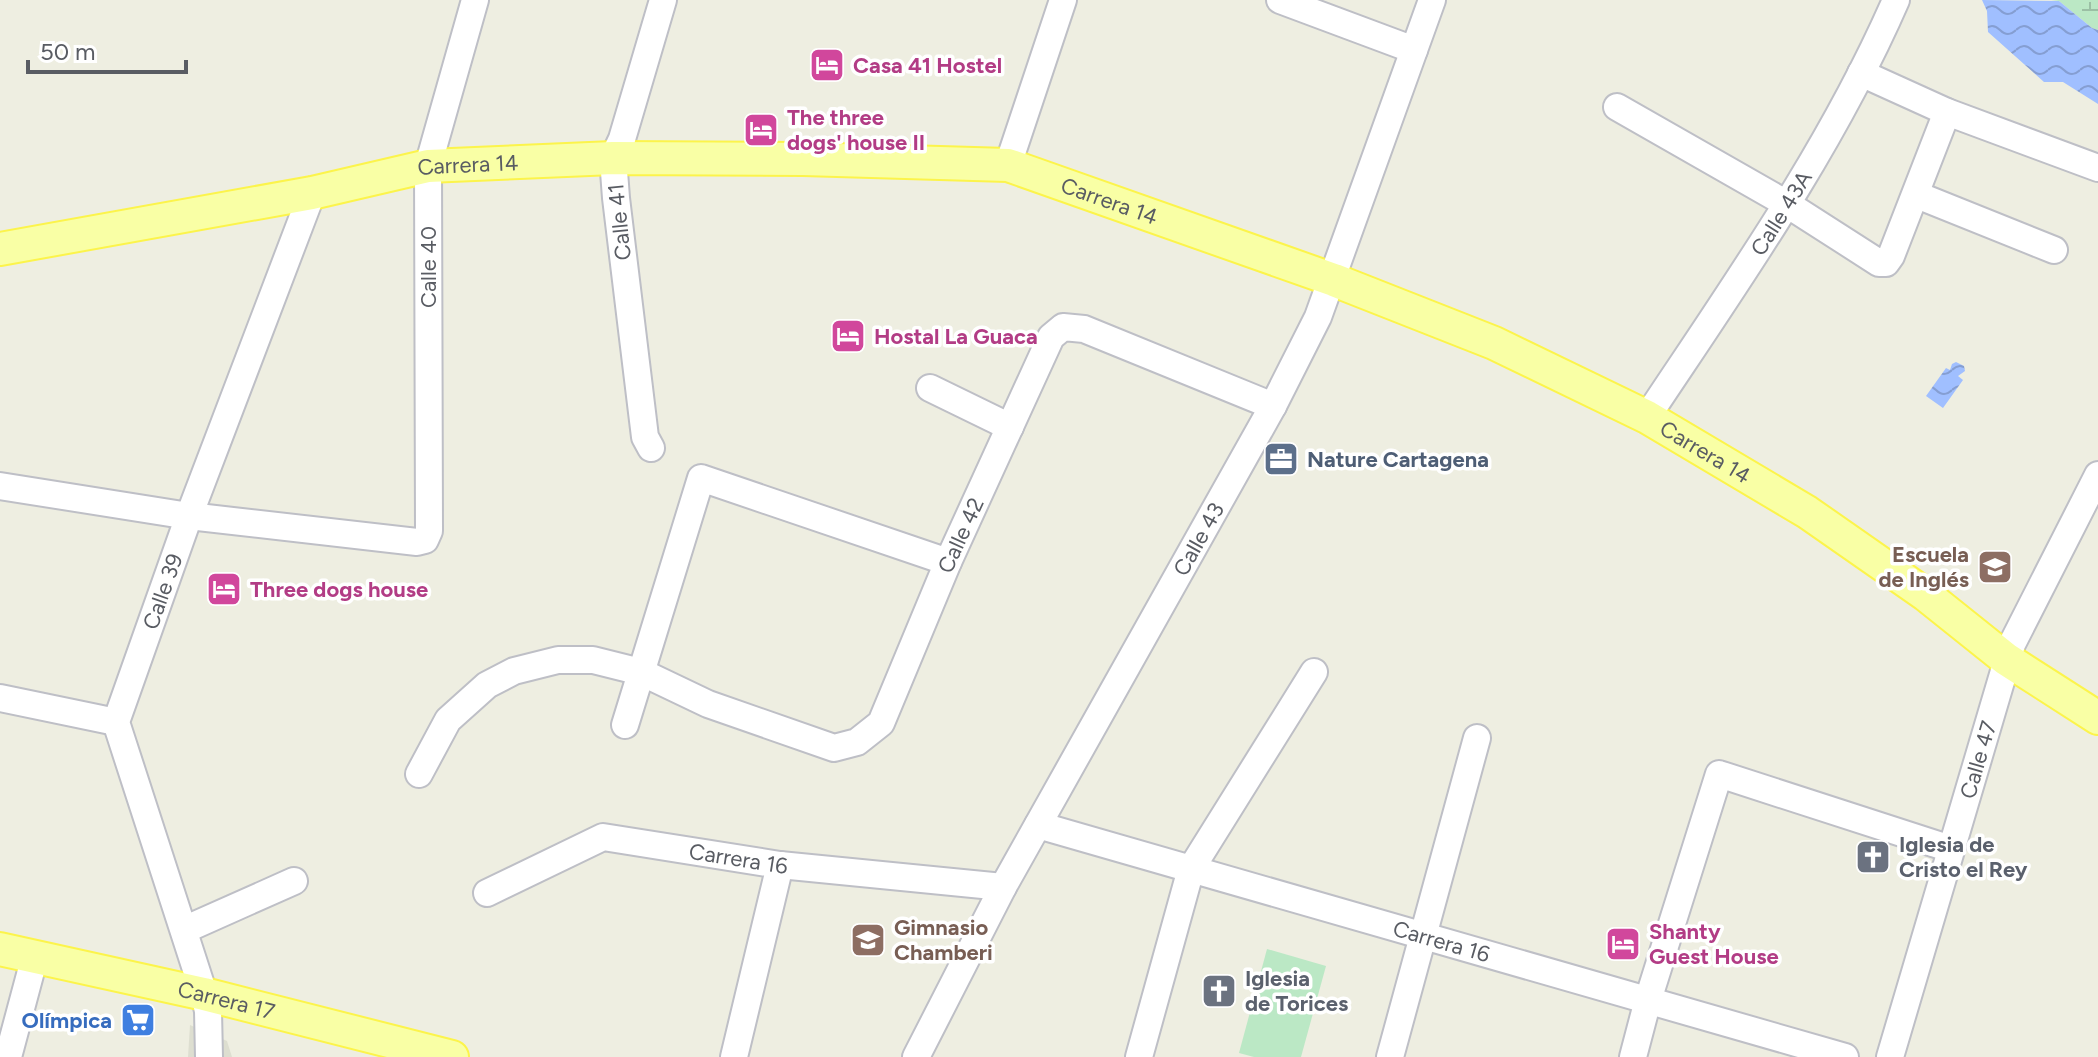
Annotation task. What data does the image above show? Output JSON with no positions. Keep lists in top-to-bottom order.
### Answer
{
  "streets": {
    "main road": ["Carrera 14", "Carrera 17"],
    "street": [
      "Calle 43A",
      "Calle 41",
      "Calle 40",
      "Calle 42",
      "Calle 43",
      "Calle 39",
      "Calle 47",
      "Carrera 16"
    ]
  },
  "crossings": [
    ["Carrera 14", "Calle 43A"],
    ["Carrera 14", "Calle 41"],
    ["Carrera 14", "Calle 40"],
    ["Carrera 14", "Calle 43"],
    ["Carrera 14", "Calle 39"],
    ["Carrera 14", "Calle 47"],
    ["Calle 40", "Calle 39"],
    ["Calle 42", "Calle 43"],
    ["Calle 43", "Carrera 16"]
  ],
  "places": {
    "hotel": [
      "Casa 41 Hostel",
      "The three dogs' house II",
      "Hostal La Guaca",
      "Three dogs house",
      "Shanty Guest House"
    ],
    "office": ["Nature Cartagena"],
    "school or university": ["Escuela de Inglés", "Gimnasio Chamberi"],
    "church": ["Iglesia de Cristo el Rey", "Iglesia de Torices"],
    "supermarket": ["Olímpica"]
  },
  "scale_bar": "50 m"
}
